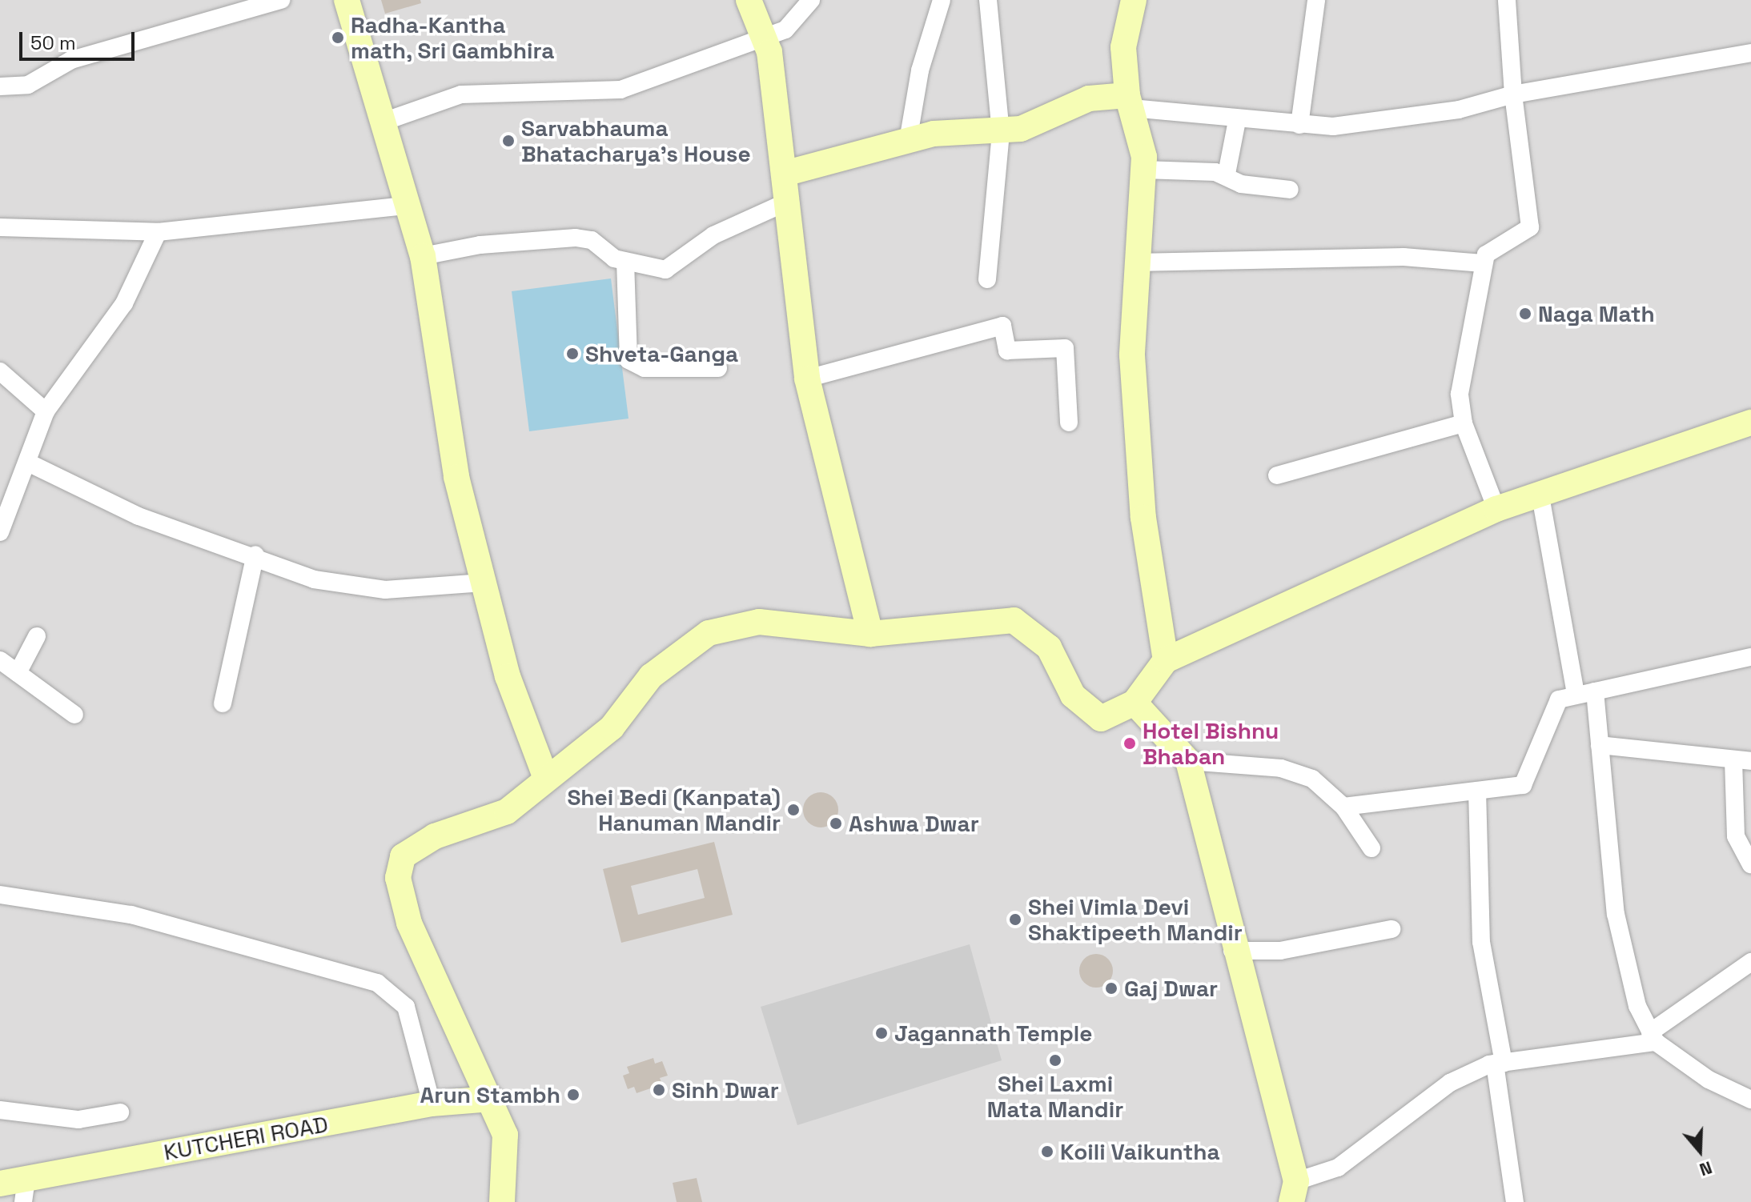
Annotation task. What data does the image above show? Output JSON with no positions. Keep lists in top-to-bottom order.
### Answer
{
  "streets": {
    "main road": ["KUTCHERI ROAD"]
  },
  "places": [
    "Radha-Kantha math, Sri Gambhira",
    "Sarvabhauma Bhatacharya's House",
    "Naga Math",
    "Shveta-Ganga",
    "Hotel Bishnu Bhaban",
    "Shei Bedi (Kanpata) Hanuman Mandir",
    "Ashwa Dwar",
    "Shei Vimla Devi Shaktipeeth Mandir",
    "Gaj Dwar",
    "Jagannath Temple",
    "Shei Laxmi Mata Mandir",
    "Sinh Dwar",
    "Arun Stambh",
    "Koili Vaikuntha"
  ],
  "scale_bar": "50 m",
  "north": "bottom"
}
